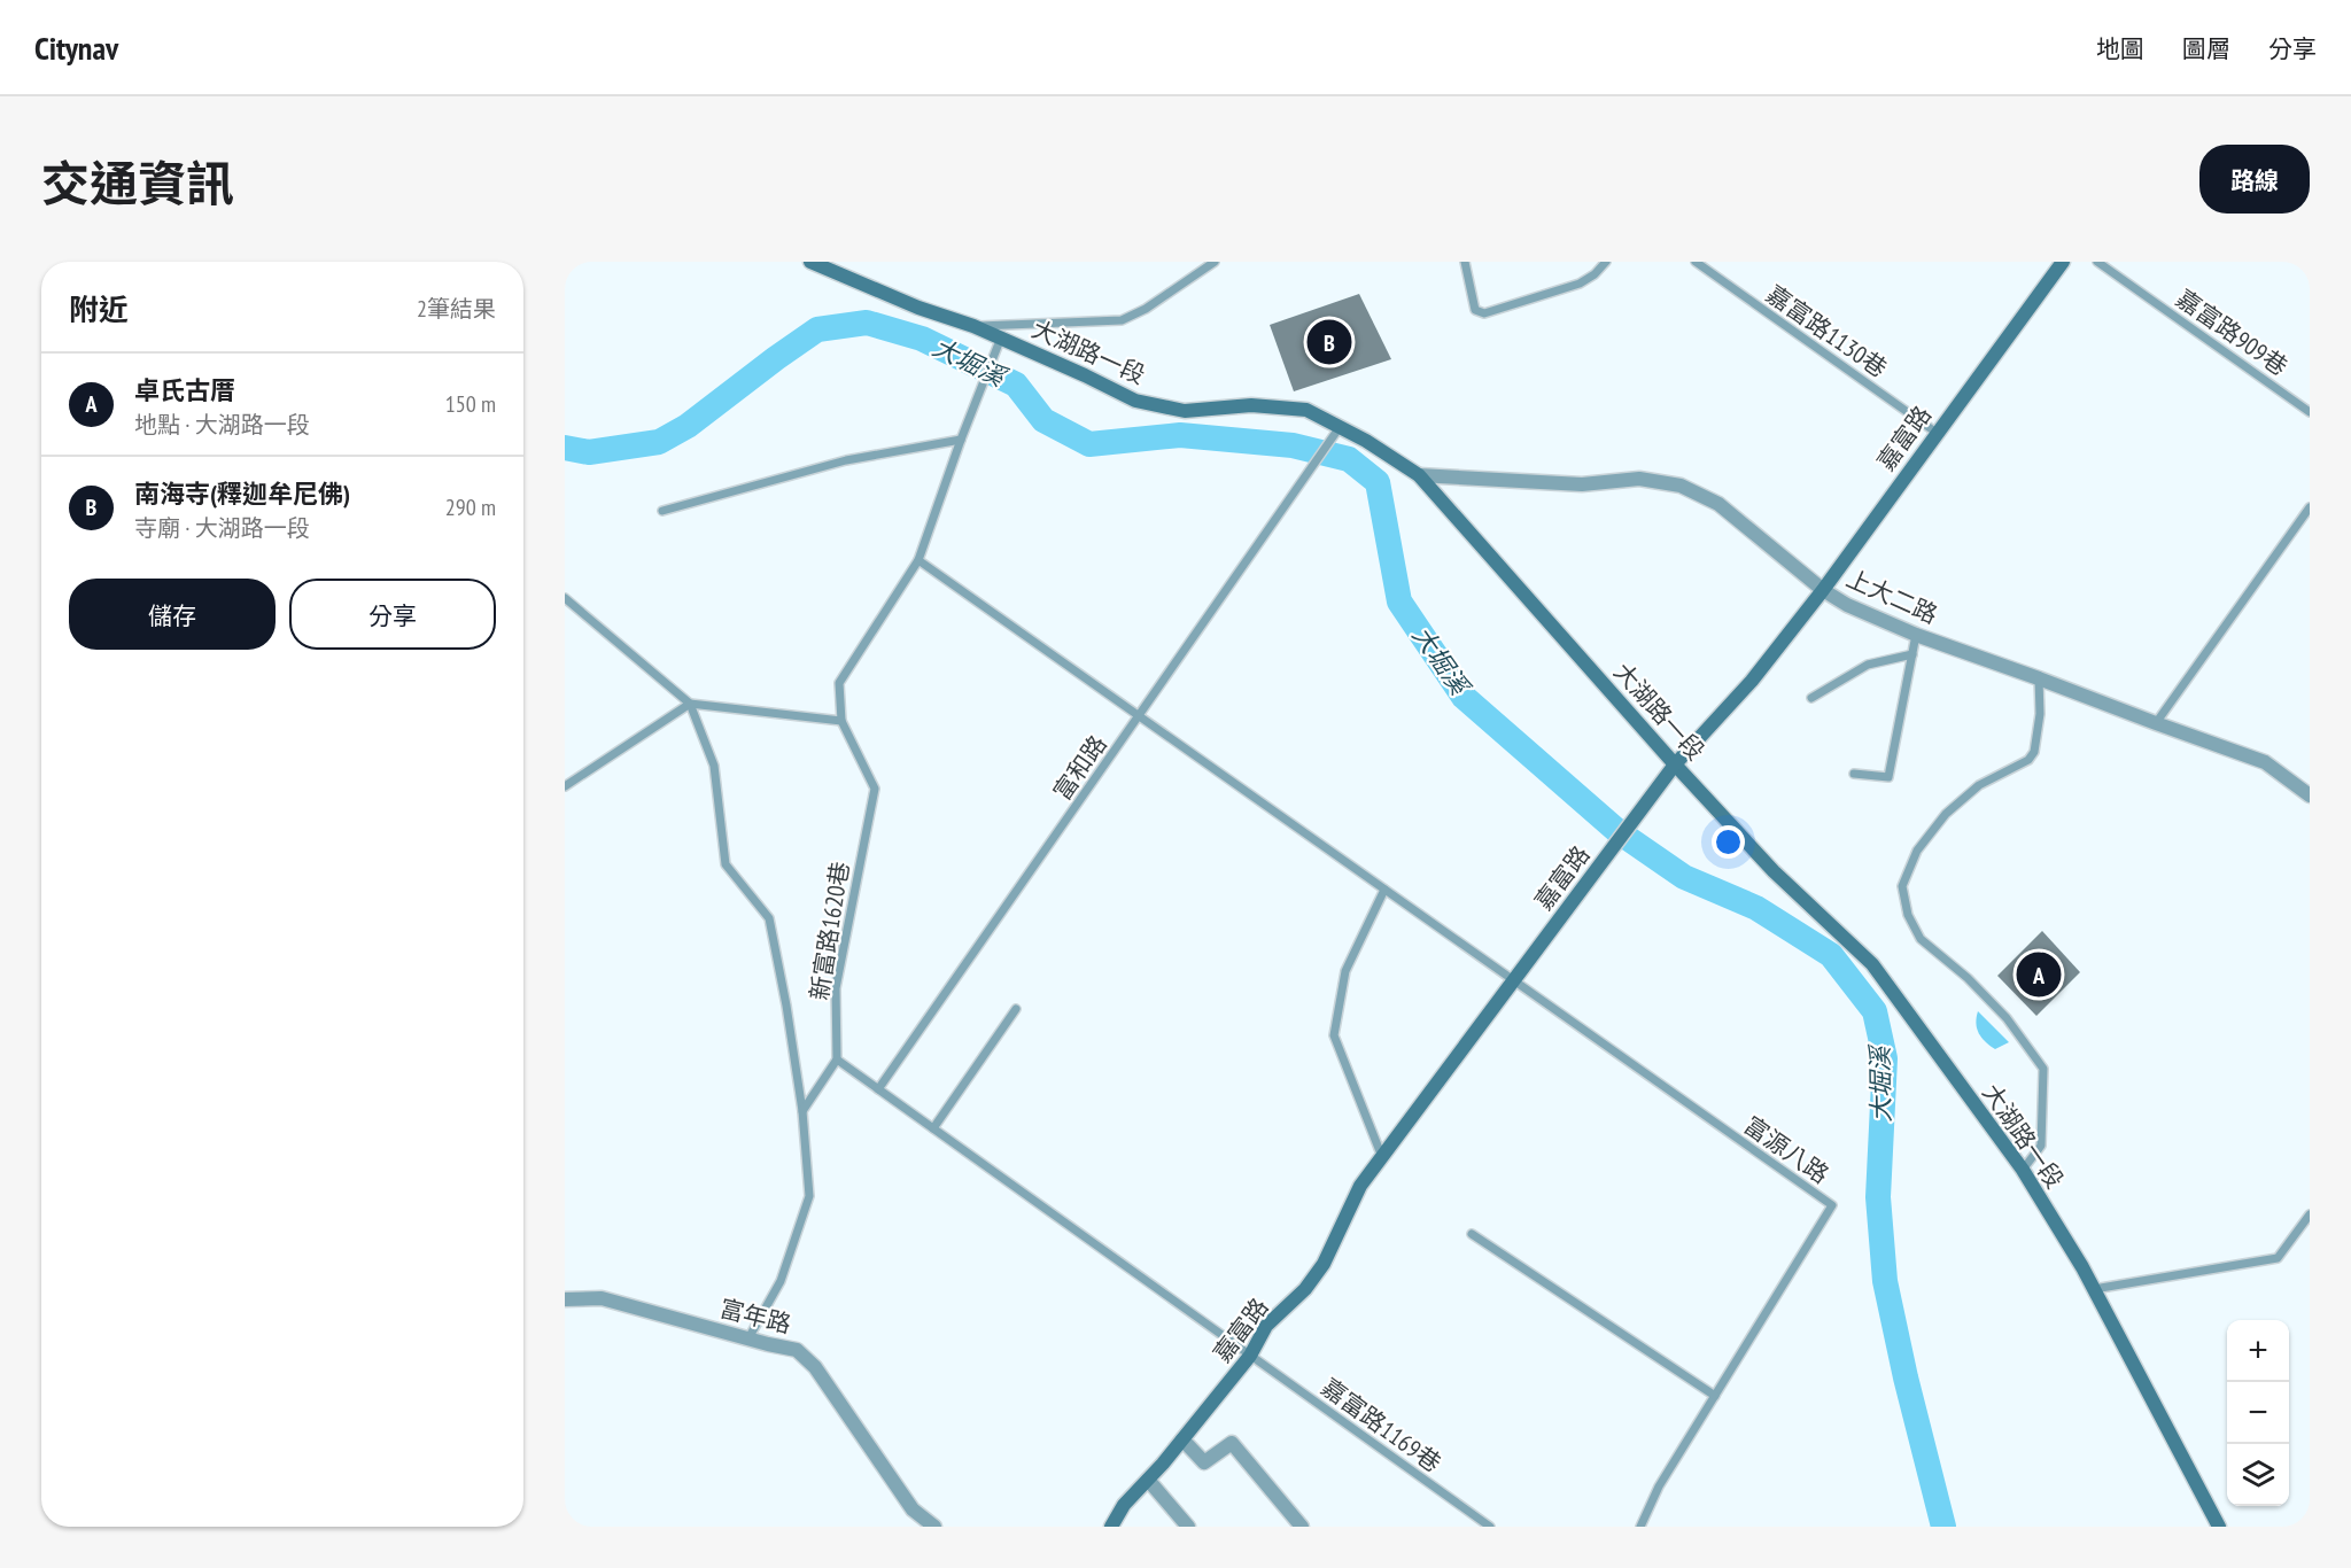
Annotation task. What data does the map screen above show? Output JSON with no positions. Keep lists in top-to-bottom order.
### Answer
{
  "streets": {
    "street": [
      "大湖路一段",
      "嘉富路",
      "上大二路",
      "富年路"
    ],
    "lane": [
      "嘉富路1130巷",
      "嘉富路909巷",
      "富和路",
      "新富路1620巷",
      "富源八路",
      "嘉富路1169巷"
    ]
  },
  "crossings": [
    ["嘉富路1130巷", "嘉富路"],
    ["大湖路一段", "嘉富路"],
    ["大湖路一段", "上大二路"],
    ["大湖路一段", "富和路"],
    ["大湖路一段", "新富路1620巷"],
    ["嘉富路", "上大二路"],
    ["嘉富路", "富源八路"],
    ["嘉富路", "嘉富路1169巷"],
    ["富和路", "嘉富路1169巷"],
    ["新富路1620巷", "嘉富路1169巷"]
  ],
  "water": ["大堀溪"],
  "page": {
    "header": "Citynav",
    "nav": ["地圖", "圖層", "分享"],
    "title": "交通資訊",
    "buttons": [
      "路線",
      ["儲存", "分享"]
    ],
    "heading": ["附近", "2筆結果"],
    "pins": ["B", "A"],
    "list": [
      {
        "mark": "A",
        "name": "卓氏古厝",
        "note": "地點 · 大湖路一段",
        "value": "150 m"
      },
      {
        "mark": "B",
        "name": "南海寺(釋迦牟尼佛)",
        "note": "寺廟 · 大湖路一段",
        "value": "290 m"
      }
    ],
    "map_buttons": ["+", "−"]
  }
}
